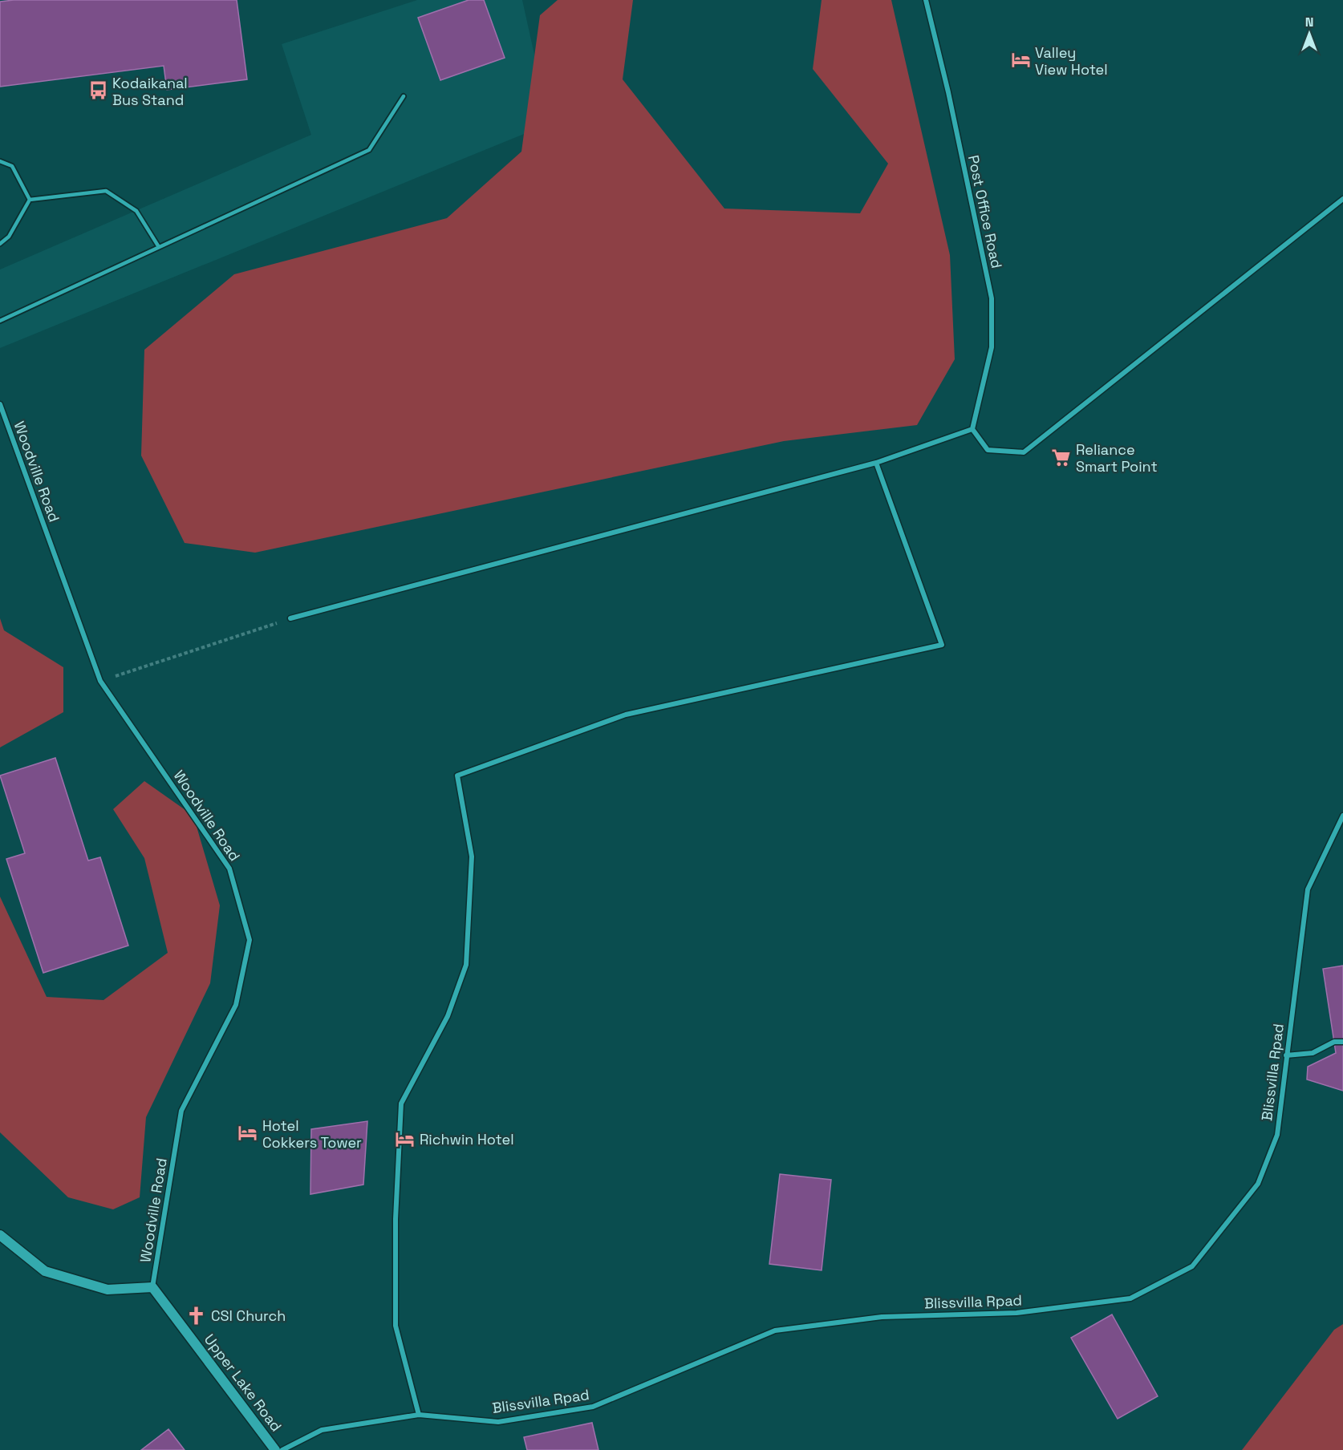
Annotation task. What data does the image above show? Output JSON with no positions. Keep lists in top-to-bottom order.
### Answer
{
  "streets": {
    "main road": ["Upper Lake Road"],
    "street": ["Post Office Road", "Woodville Road", "Blissvilla Rpad"]
  },
  "crossings": [
    ["Woodville Road", "Upper Lake Road"]
  ],
  "places": {
    "hotel": ["Valley View Hotel", "Hotel Cokkers Tower", "Richwin Hotel"],
    "bus stop": ["Kodaikanal Bus Stand"],
    "supermarket": ["Reliance Smart Point"],
    "church": ["CSI Church"]
  },
  "north": "top"
}
